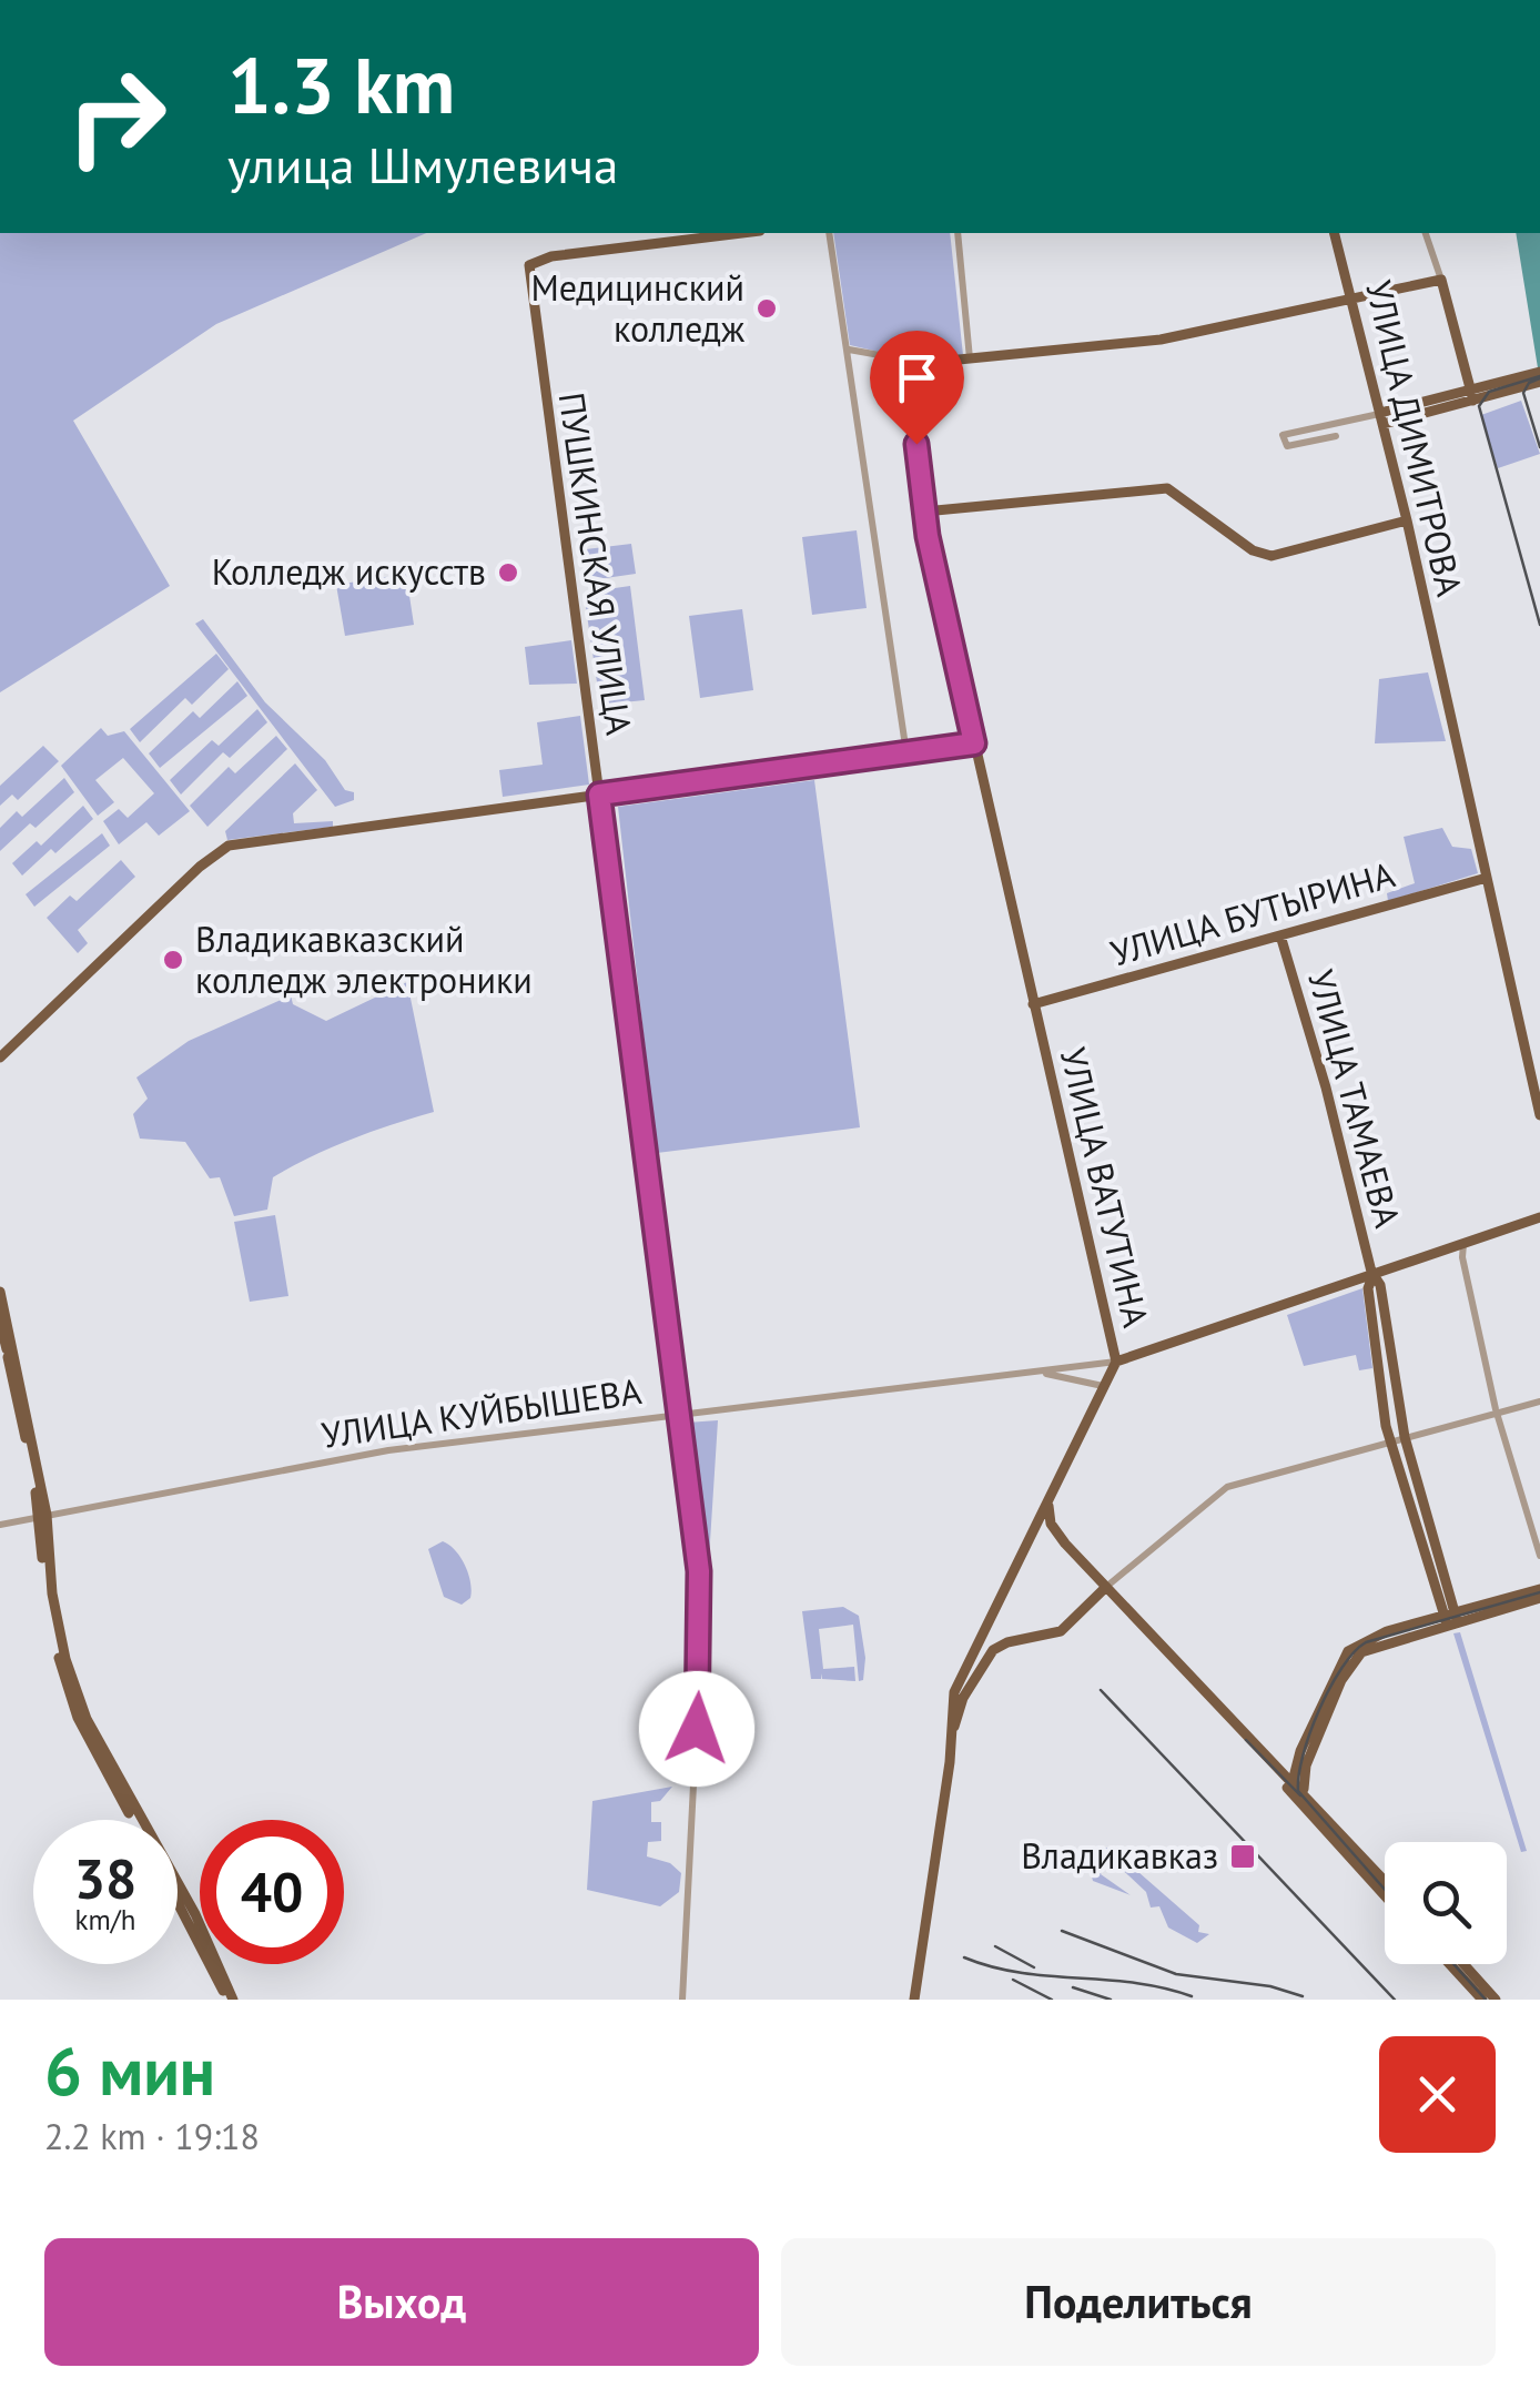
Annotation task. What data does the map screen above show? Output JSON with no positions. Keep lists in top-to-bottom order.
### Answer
{
  "streets": {
    "main road": [
      "УЛИЦА ДИМИТРОВА",
      "ПУШКИНСКАЯ УЛИЦА",
      "УЛИЦА БУТЫРИНА",
      "УЛИЦА ТАМАЕВА",
      "УЛИЦА ВАТУТИНА",
      "УЛИЦА КУЙБЫШЕВА"
    ]
  },
  "crossings": [
    ["УЛИЦА ДИМИТРОВА", "УЛИЦА БУТЫРИНА"],
    ["ПУШКИНСКАЯ УЛИЦА", "УЛИЦА КУЙБЫШЕВА"],
    ["УЛИЦА БУТЫРИНА", "УЛИЦА ТАМАЕВА"],
    ["УЛИЦА БУТЫРИНА", "УЛИЦА ВАТУТИНА"],
    ["УЛИЦА ТАМАЕВА", "УЛИЦА КУЙБЫШЕВА"],
    ["УЛИЦА ВАТУТИНА", "УЛИЦА КУЙБЫШЕВА"]
  ],
  "places": {
    "other": ["Медицинский колледж", "Колледж искусств", "Владикавказский колледж электроники"],
    "transit": ["Владикавказ"]
  },
  "page": {
    "turn": ["1.3 km", "улица Шмулевича"],
    "speed": "38 km/h",
    "limit": "40",
    "heading": ["6 мин", "2.2 km · 19:18"],
    "buttons": ["Выход", "Поделиться"]
  }
}
